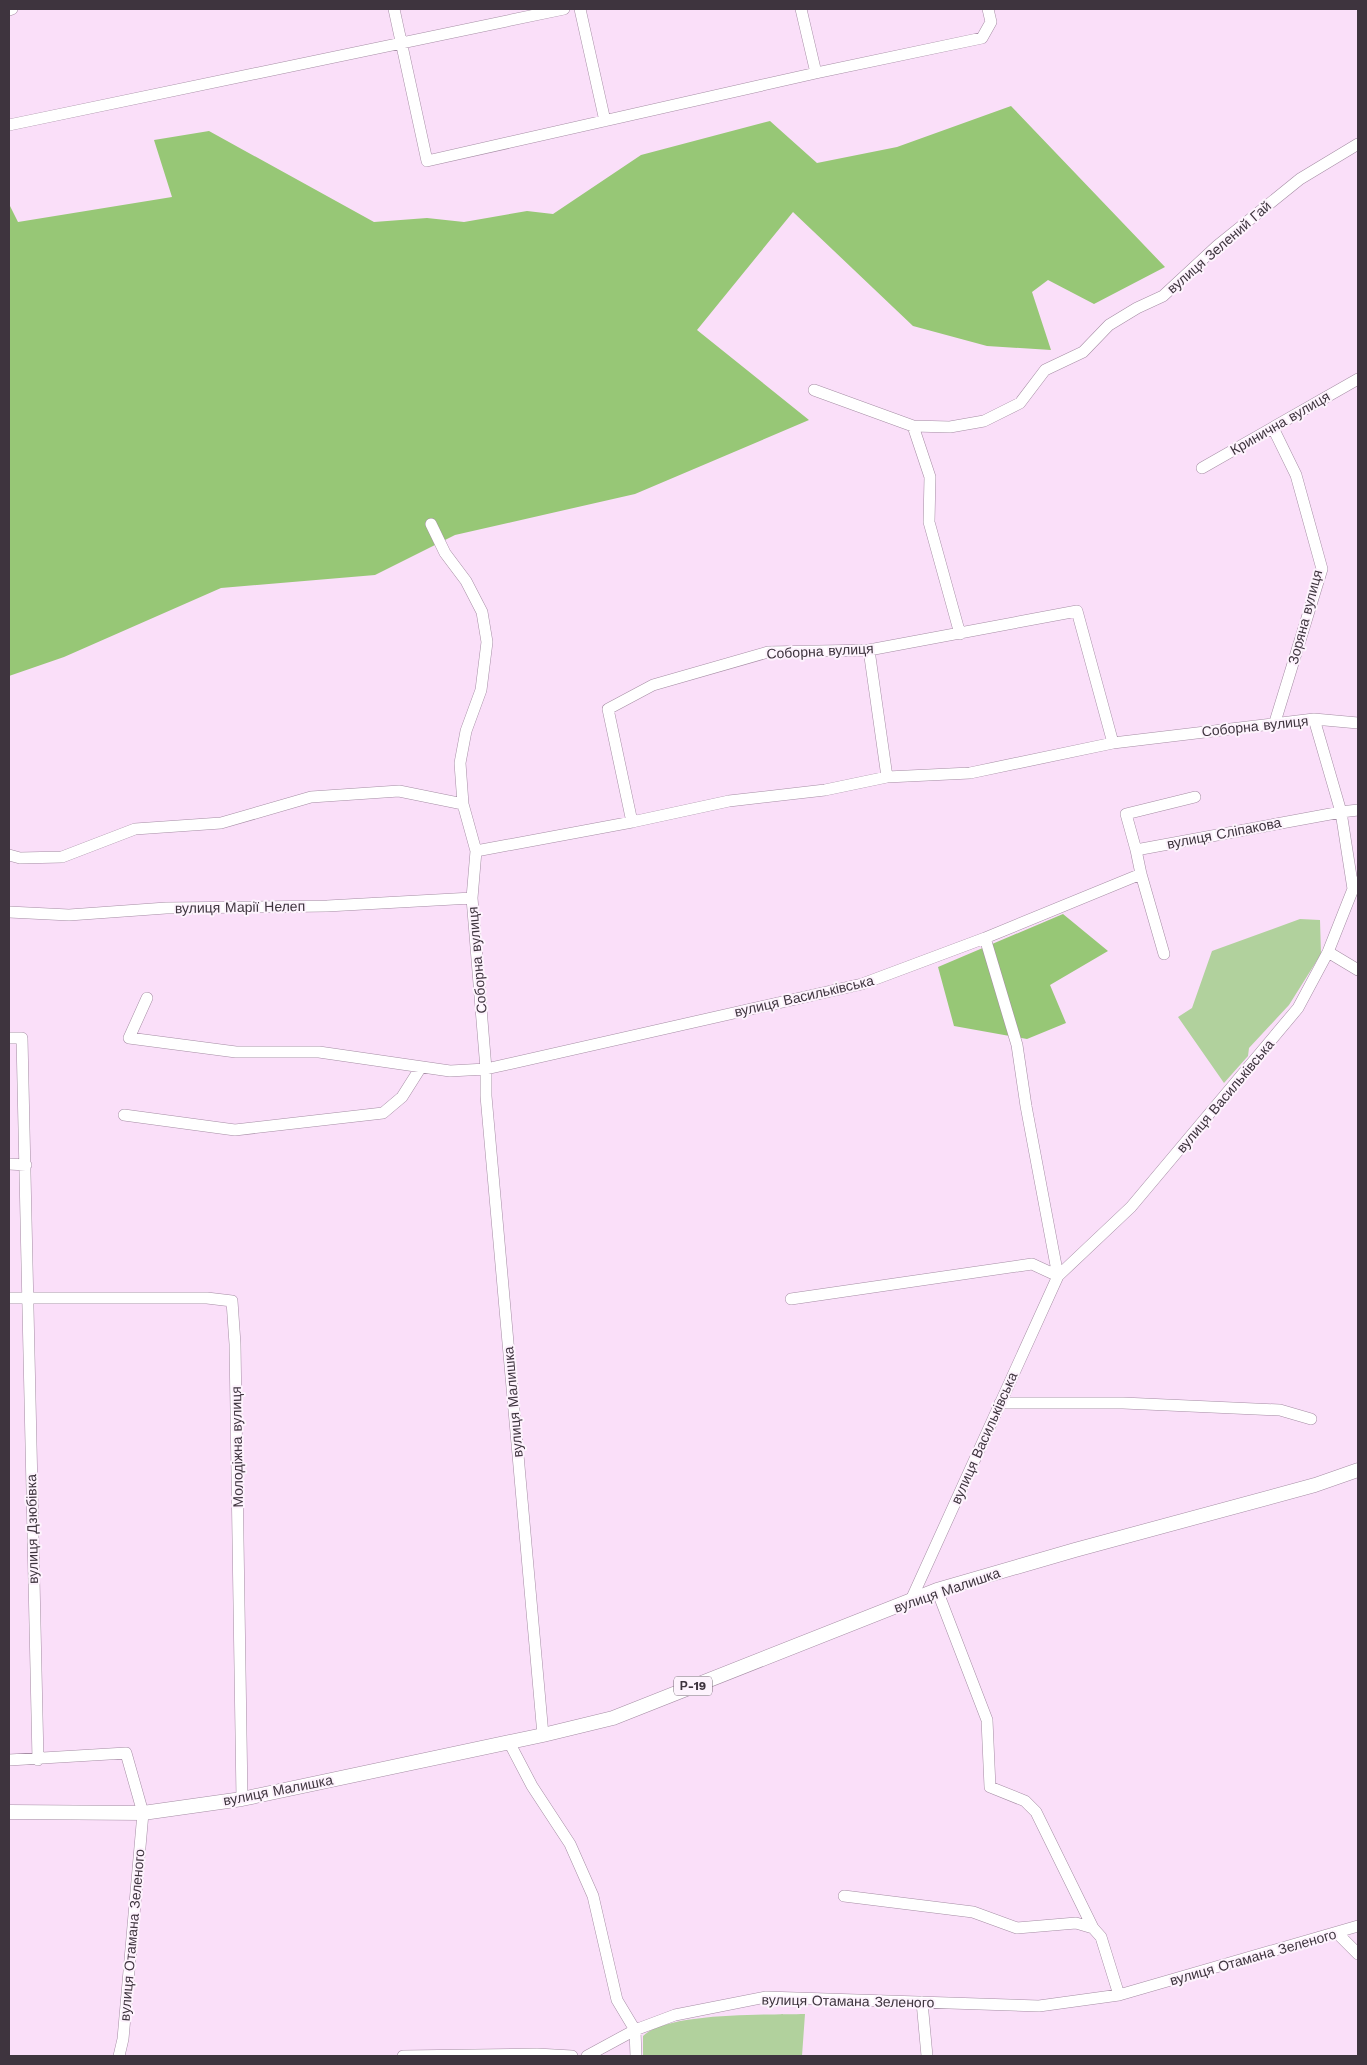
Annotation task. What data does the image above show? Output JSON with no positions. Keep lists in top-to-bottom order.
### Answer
{
  "streets": {
    "main road": ["вулиця Малишка", "Р-19"],
    "street": [
      "вулиця Зелений Гай",
      "Кринична вулиця",
      "Зоряна вулиця",
      "Соборна вулиця",
      "вулиця Сліпакова",
      "вулиця Марії Нелеп",
      "вулиця Васильківська",
      "Молодіжна вулиця",
      "вулиця Дзюбівка",
      "вулиця Отамана Зеленого"
    ]
  },
  "crossings": [
    ["Кринична вулиця", "Зоряна вулиця"],
    ["Зоряна вулиця", "Соборна вулиця"],
    ["Соборна вулиця", "вулиця Сліпакова"],
    ["Соборна вулиця", "вулиця Марії Нелеп"],
    ["Соборна вулиця", "вулиця Васильківська"],
    ["Соборна вулиця", "вулиця Малишка"],
    ["вулиця Васильківська", "вулиця Малишка"],
    ["вулиця Малишка", "Молодіжна вулиця"],
    ["вулиця Малишка", "вулиця Отамана Зеленого"],
    ["Молодіжна вулиця", "вулиця Дзюбівка"]
  ]
}
